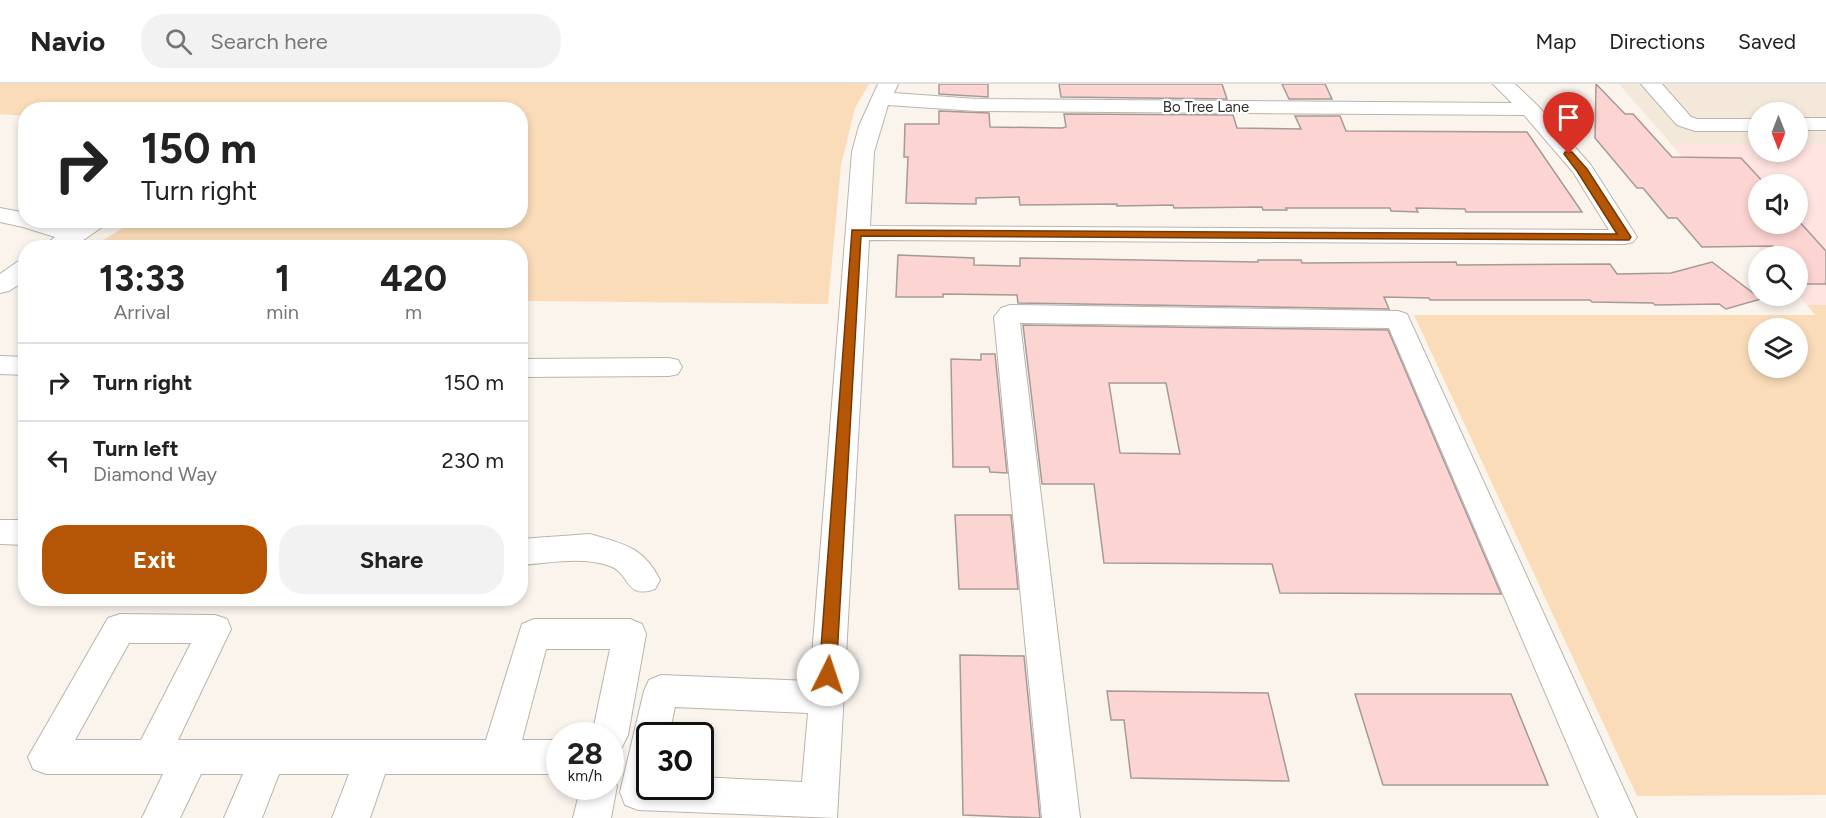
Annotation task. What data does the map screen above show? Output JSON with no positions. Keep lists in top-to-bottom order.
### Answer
{
  "streets": {
    "street": ["Bo Tree Lane"]
  },
  "north": "bottom",
  "page": {
    "header": "Navio",
    "search": "Search here",
    "nav": ["Map", "Directions", "Saved"],
    "turn": ["150 m", "Turn right"],
    "eta": [
      "13:33",
      "Arrival",
      "1",
      "min",
      "420",
      "m"
    ],
    "list": [
      {
        "name": "Turn right",
        "value": "150 m"
      },
      {
        "name": "Turn left",
        "note": "Diamond Way",
        "value": "230 m"
      }
    ],
    "buttons": ["Exit", "Share"],
    "speed": "28 km/h",
    "limit": "30"
  }
}
